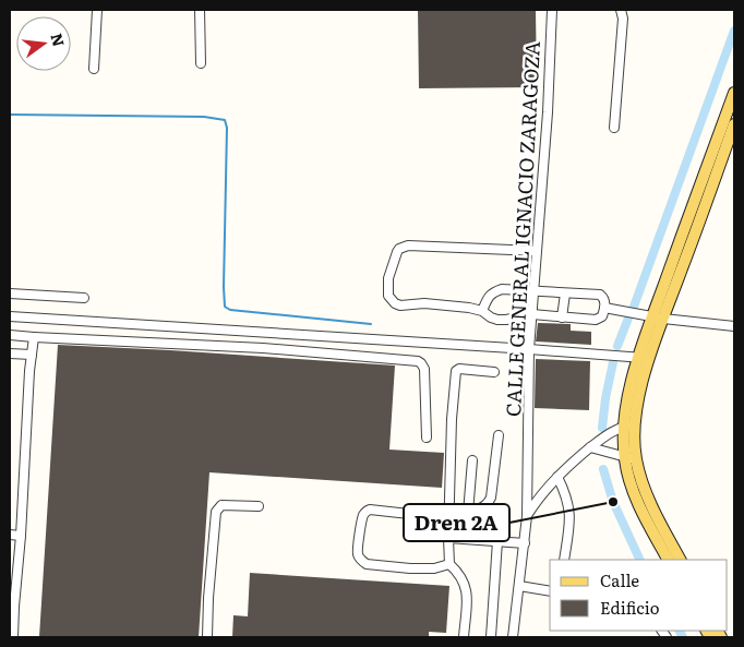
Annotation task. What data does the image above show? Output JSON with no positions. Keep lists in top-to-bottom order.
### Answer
{
  "streets": {
    "street": ["CALLE GENERAL IGNACIO ZARAGOZA"]
  },
  "places": ["Dren 2A"],
  "legend": ["Calle", "Edificio"],
  "north": "right"
}
